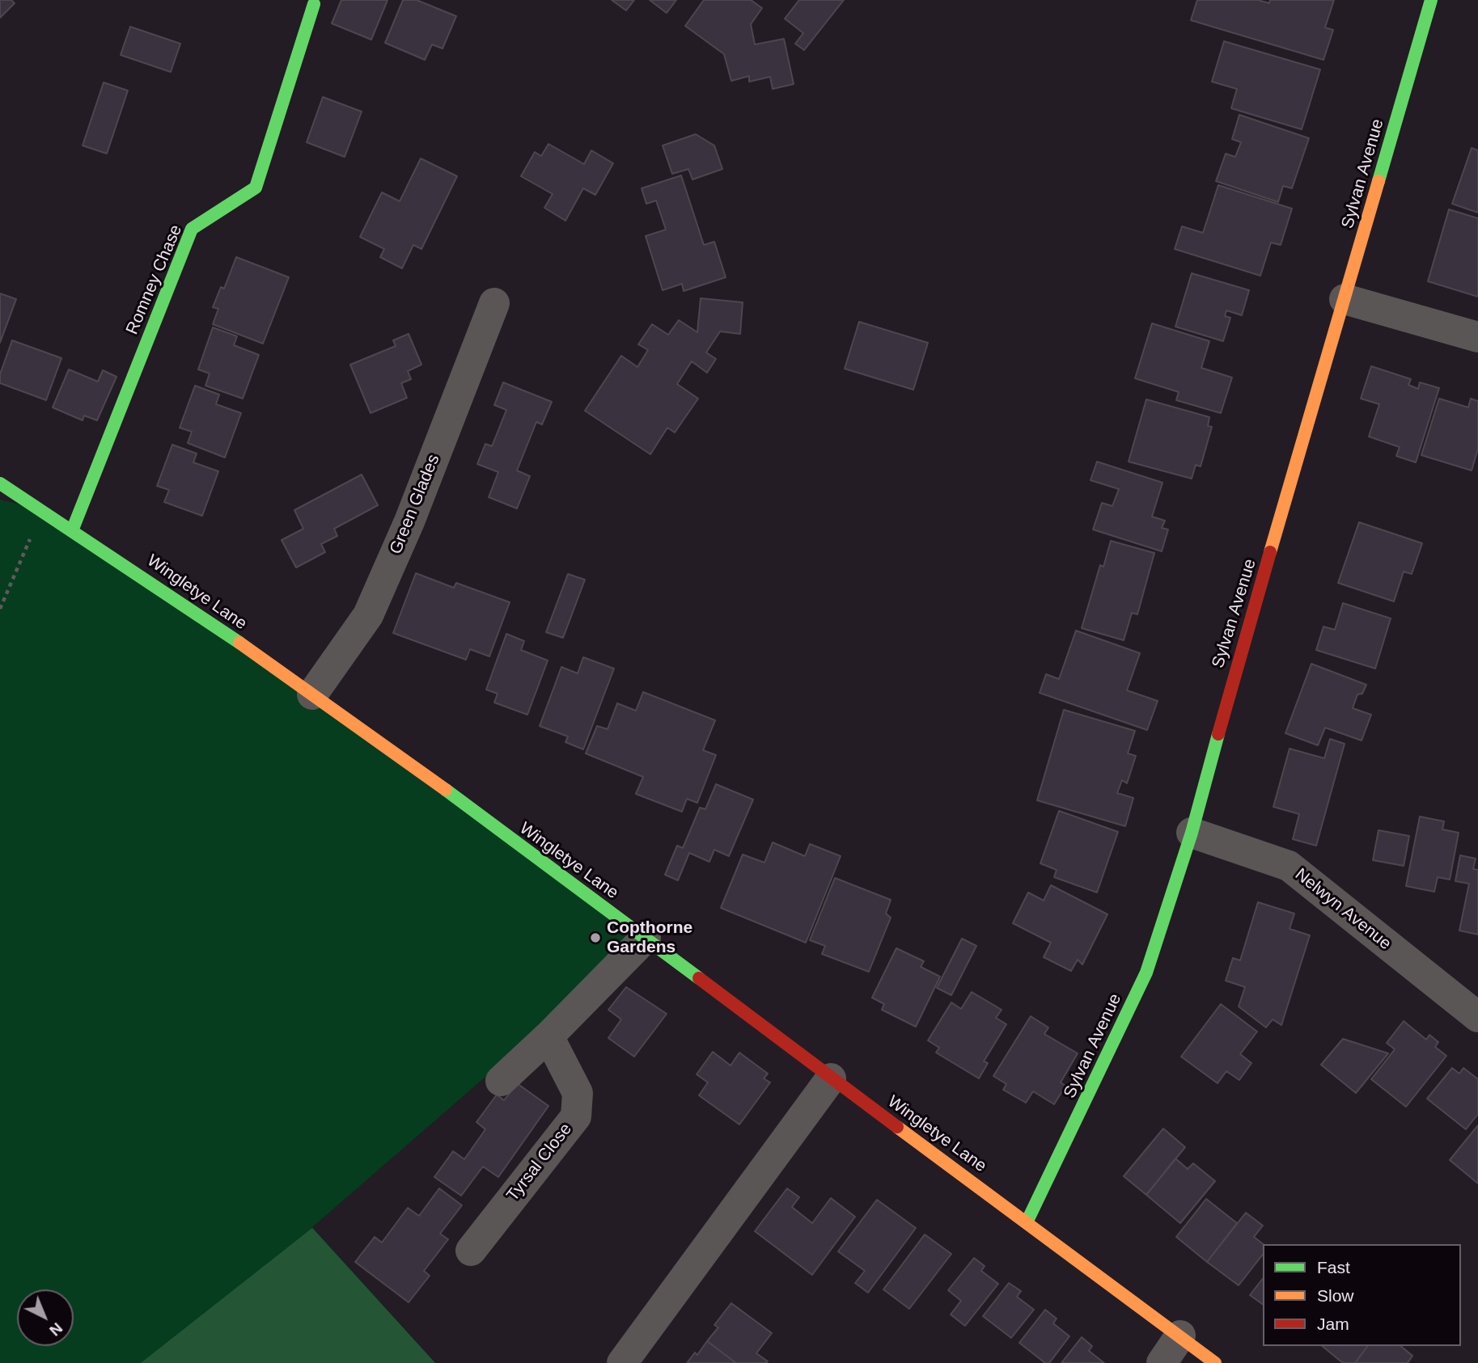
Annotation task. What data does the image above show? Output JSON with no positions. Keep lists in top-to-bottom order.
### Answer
{
  "streets": {
    "street": [
      "Sylvan Avenue",
      "Romney Chase",
      "Green Glades",
      "Wingletye Lane",
      "Nelwyn Avenue",
      "Tyrsal Close"
    ]
  },
  "crossings": [
    ["Sylvan Avenue", "Wingletye Lane"],
    ["Sylvan Avenue", "Nelwyn Avenue"],
    ["Romney Chase", "Wingletye Lane"],
    ["Green Glades", "Wingletye Lane"]
  ],
  "places": ["Copthorne Gardens"],
  "legend": ["Fast", "Slow", "Jam"],
  "north": "bottom right"
}
